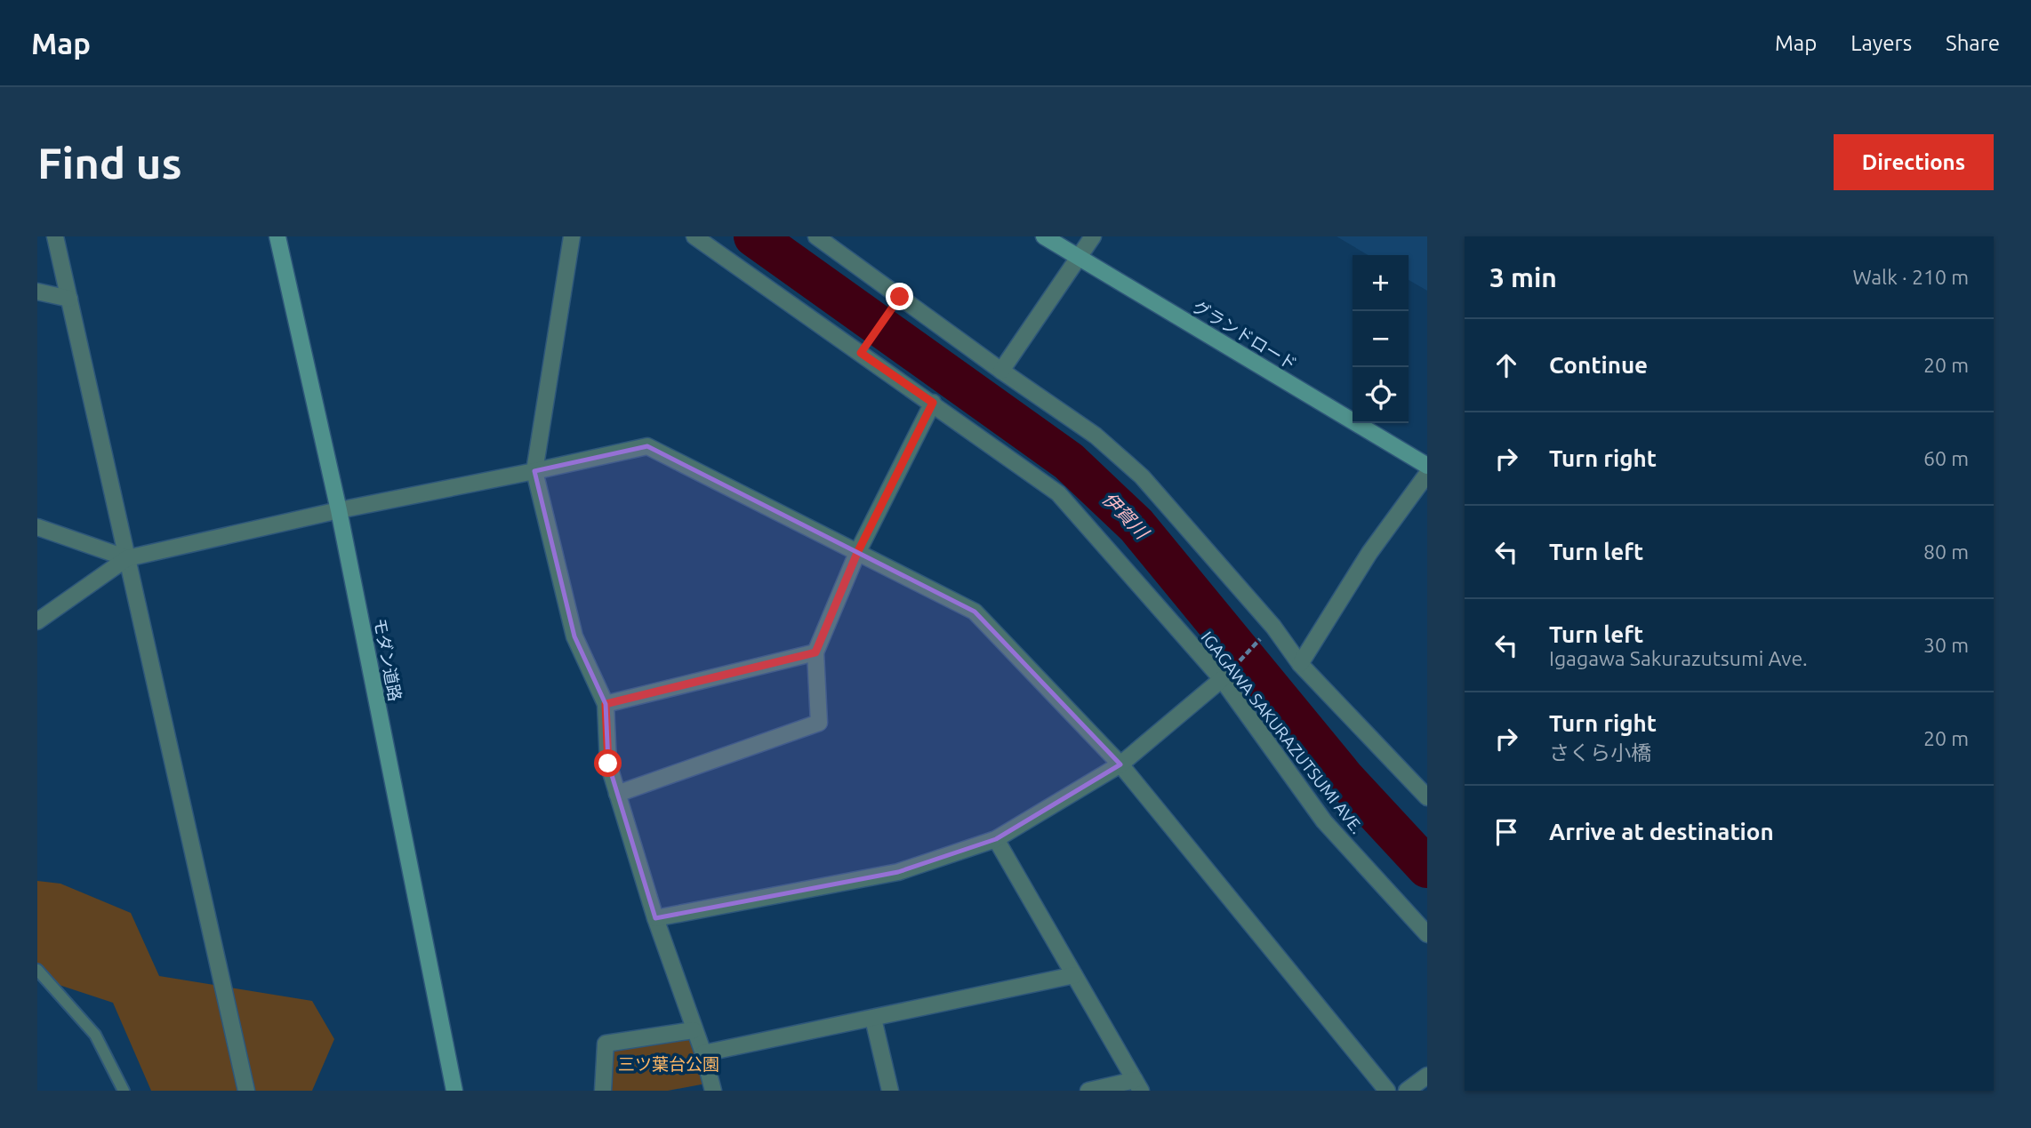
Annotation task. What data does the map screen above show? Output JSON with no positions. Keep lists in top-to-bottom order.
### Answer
{
  "streets": {
    "street": ["グランドロード", "モダン道路", "IGAGAWA SAKURAZUTSUMI AVE."]
  },
  "water": ["伊賀川"],
  "parks": ["三ツ葉台公園"],
  "page": {
    "header": "Map",
    "nav": ["Map", "Layers", "Share"],
    "buttons": "Directions",
    "title": "Find us",
    "heading": ["3 min", "Walk · 210 m"],
    "map_buttons": ["+", "−"],
    "list": [
      ["Continue", "20 m"],
      ["Turn right", "60 m"],
      ["Turn left", "80 m"],
      ["Turn left", "Igagawa Sakurazutsumi Ave.", "30 m"],
      ["Turn right", "さくら小橋", "20 m"],
      "Arrive at destination"
    ]
  }
}
